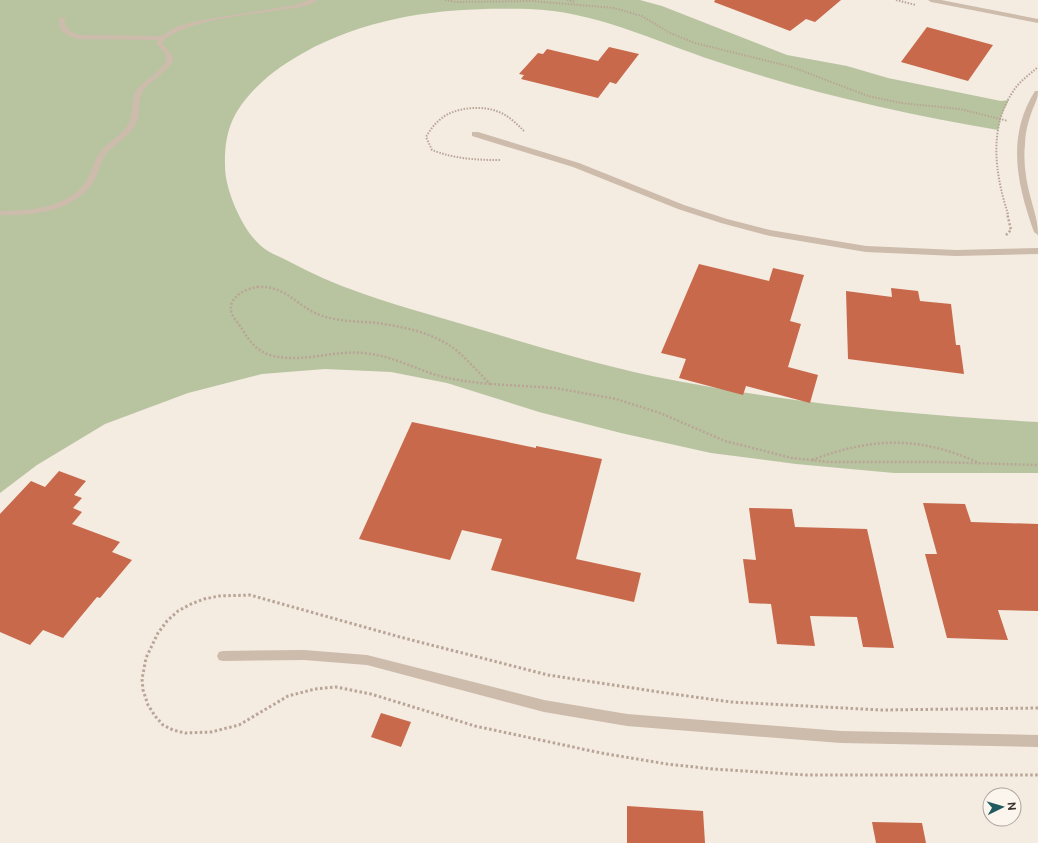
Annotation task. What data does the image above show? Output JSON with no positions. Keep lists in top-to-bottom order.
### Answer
{
  "north": "right"
}
